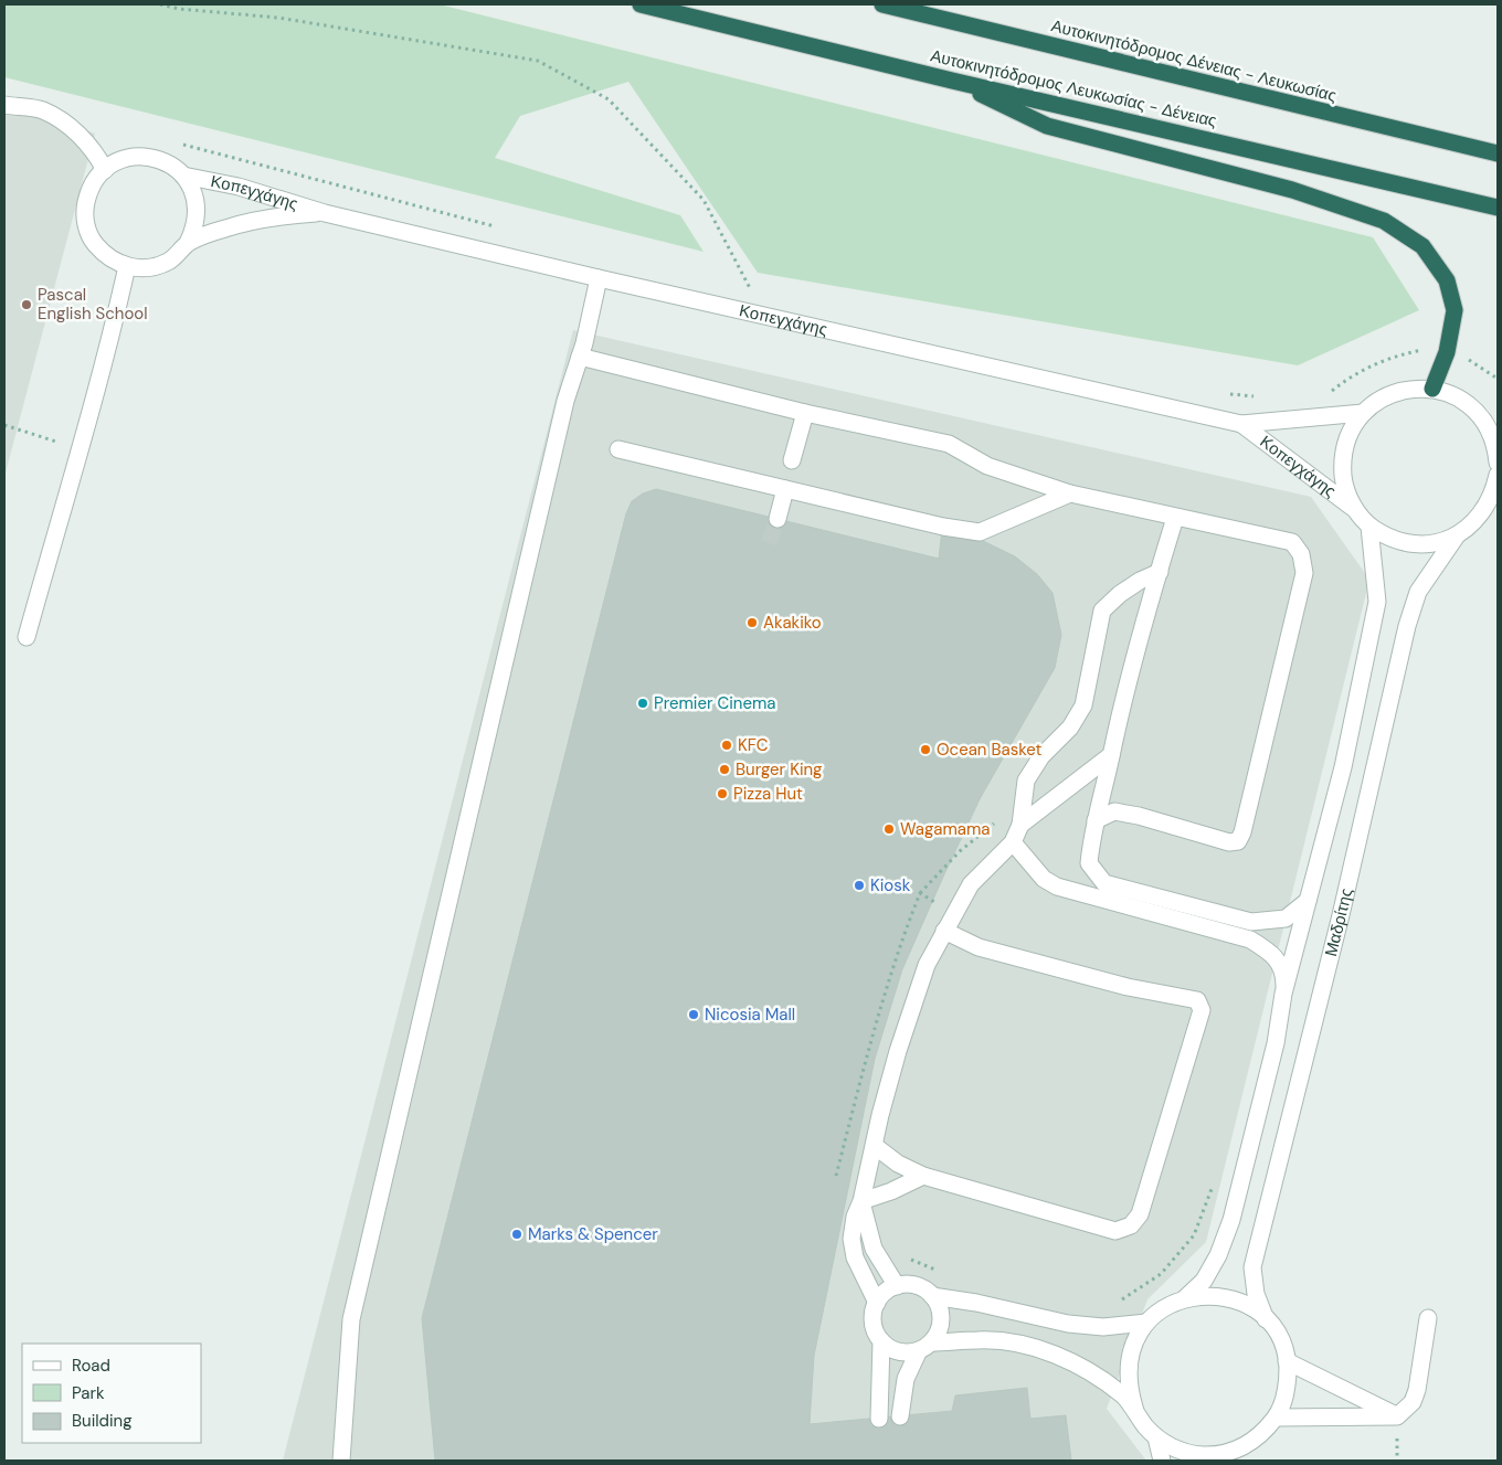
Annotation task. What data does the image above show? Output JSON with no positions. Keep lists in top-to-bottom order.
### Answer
{
  "streets": {
    "highway": ["Αυτοκινητόδρομος Δένειας - Λευκωσίας", "Αυτοκινητόδρομος Λευκωσίας - Δένειας"],
    "street": ["Κοπεγχάγης", "Μαδρίτης"]
  },
  "places": [
    "Pascal English School",
    "Akakiko",
    "Premier Cinema",
    "KFC",
    "Ocean Basket",
    "Burger King",
    "Pizza Hut",
    "Wagamama",
    "Kiosk",
    "Nicosia Mall",
    "Marks & Spencer"
  ],
  "legend": ["Road", "Park", "Building"]
}
